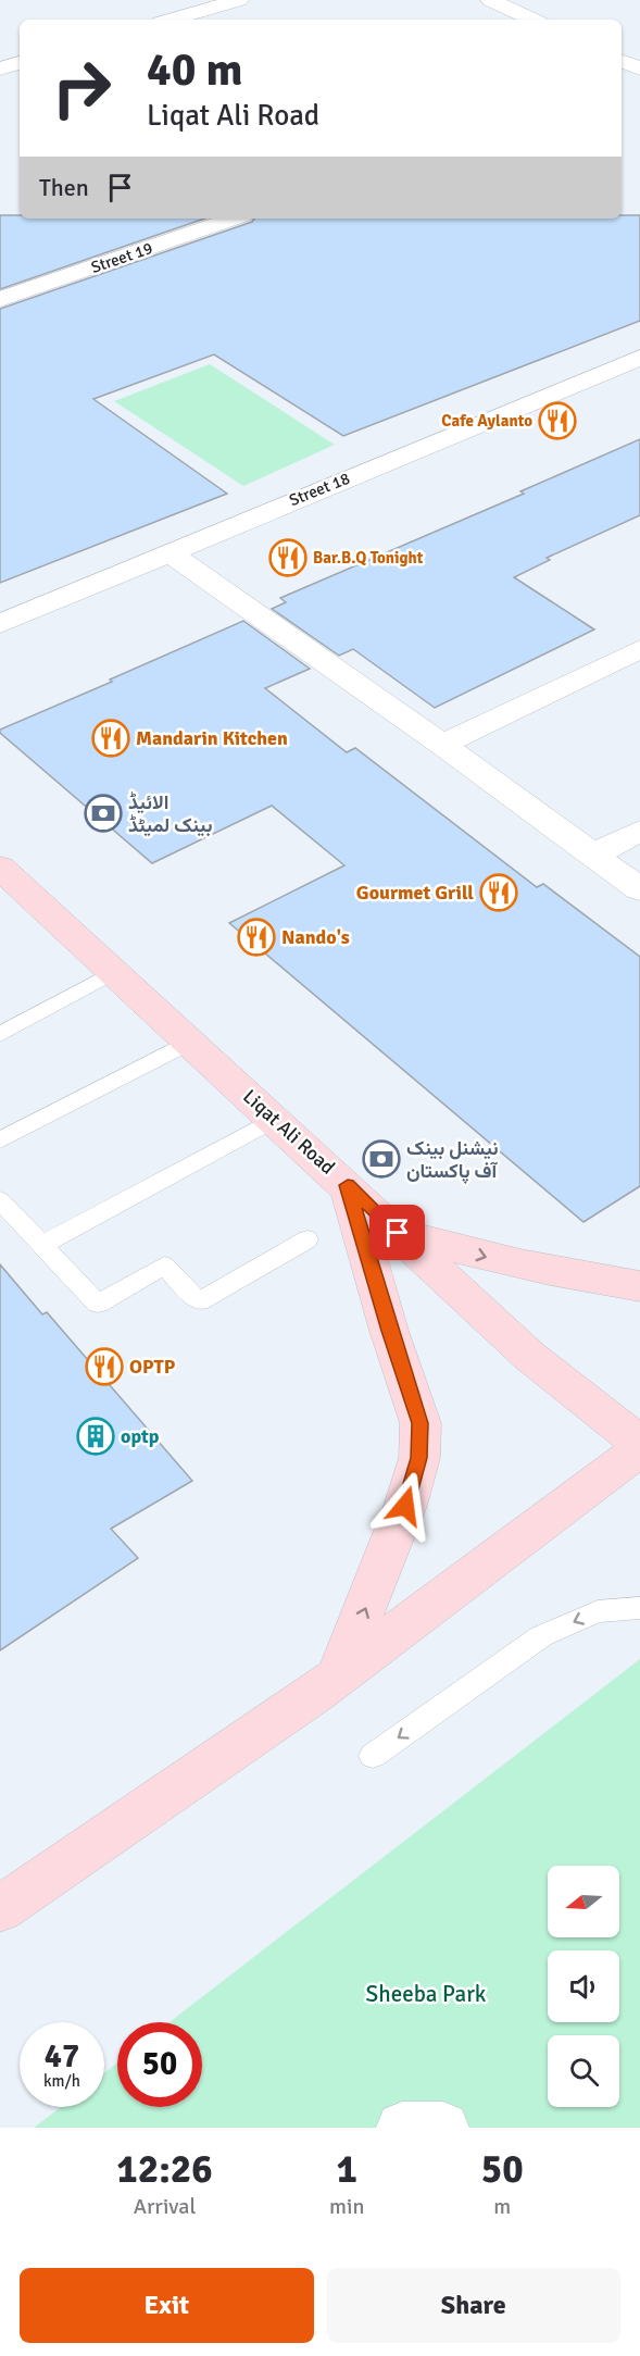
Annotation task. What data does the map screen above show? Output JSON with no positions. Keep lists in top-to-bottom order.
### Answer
{
  "streets": {
    "main road": ["Liqat Ali Road"],
    "street": ["Street 19", "Street 18"]
  },
  "parks": ["Sheeba Park"],
  "places": {
    "restaurant": [
      "Cafe Aylanto",
      "Bar.B.Q Tonight",
      "Mandarin Kitchen",
      "Gourmet Grill",
      "Nando's",
      "OPTP"
    ],
    "bank": ["الائیڈ بینک لمیٹڈ", "نیشنل بینک آف پاکستان"],
    "building": ["optp"]
  },
  "north": "left",
  "page": {
    "turn": ["40 m", "Liqat Ali Road"],
    "then": "Then",
    "speed": "47 km/h",
    "limit": "50",
    "eta": [
      "12:26",
      "Arrival",
      "1",
      "min",
      "50",
      "m"
    ],
    "buttons": ["Exit", "Share"]
  }
}
